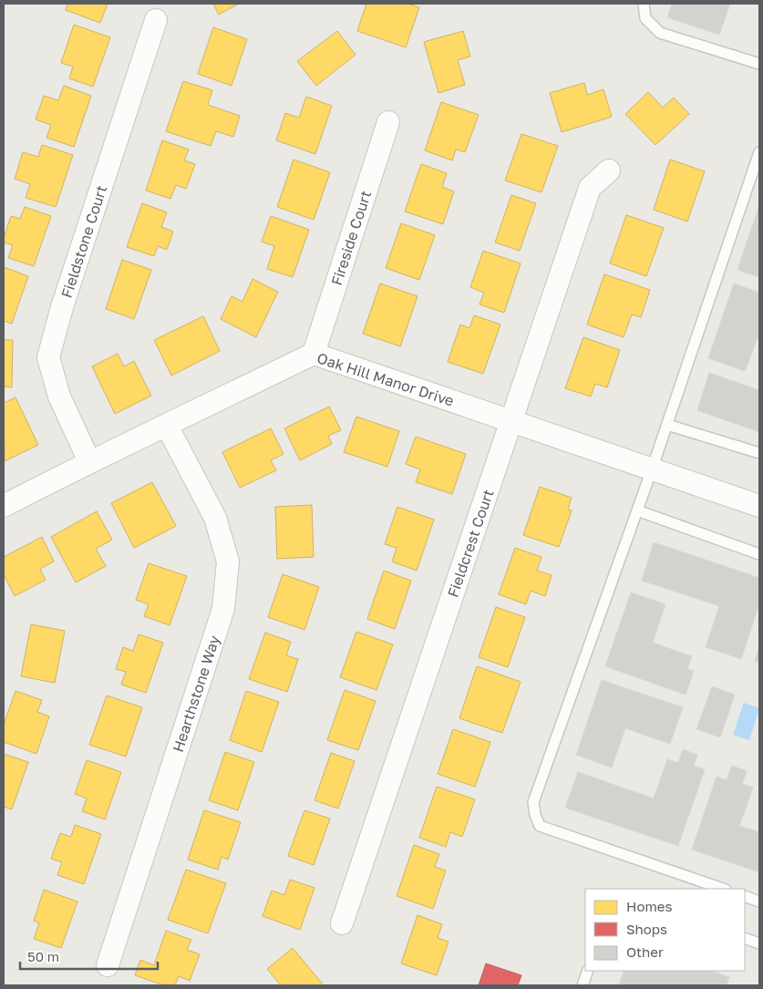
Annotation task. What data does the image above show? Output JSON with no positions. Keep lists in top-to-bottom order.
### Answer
{
  "streets": {
    "street": [
      "Fireside Court",
      "Fieldstone Court",
      "Oak Hill Manor Drive",
      "Fieldcrest Court",
      "Hearthstone Way"
    ]
  },
  "crossings": [
    ["Fireside Court", "Oak Hill Manor Drive"],
    ["Fieldstone Court", "Oak Hill Manor Drive"],
    ["Oak Hill Manor Drive", "Fieldcrest Court"],
    ["Oak Hill Manor Drive", "Hearthstone Way"]
  ],
  "legend": ["Homes", "Shops", "Other"],
  "scale_bar": "50 m"
}
